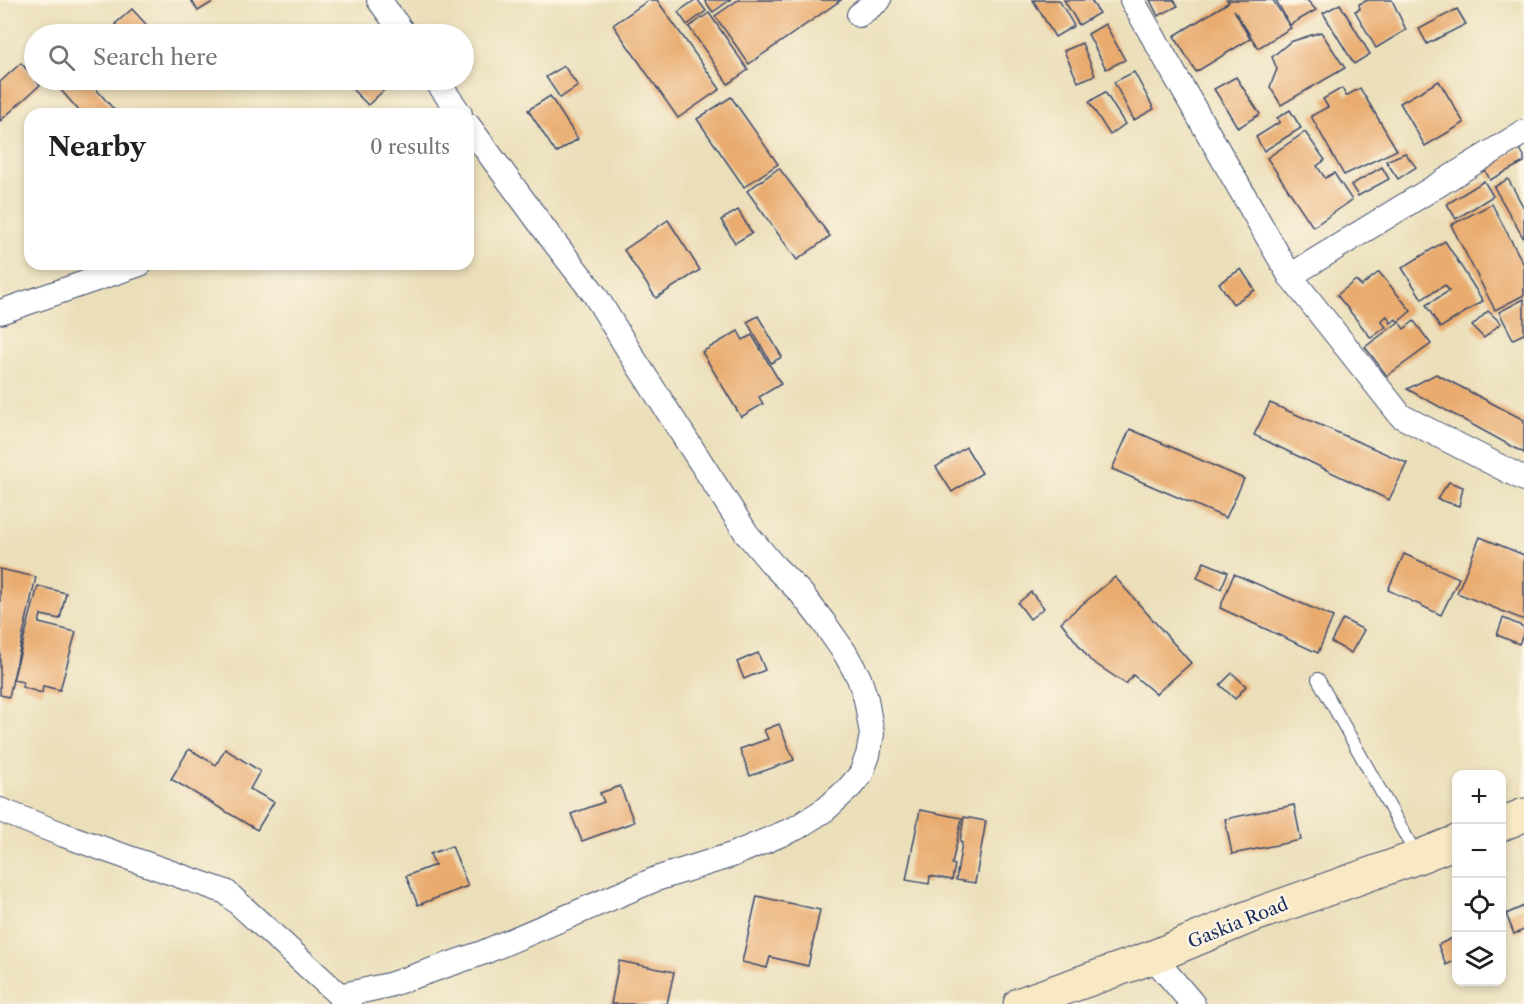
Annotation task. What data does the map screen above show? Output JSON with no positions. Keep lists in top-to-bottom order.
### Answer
{
  "streets": {
    "main road": ["Gaskia Road"]
  },
  "page": {
    "search": "Search here",
    "heading": ["Nearby", "0 results"],
    "map_buttons": ["+", "−"]
  }
}
